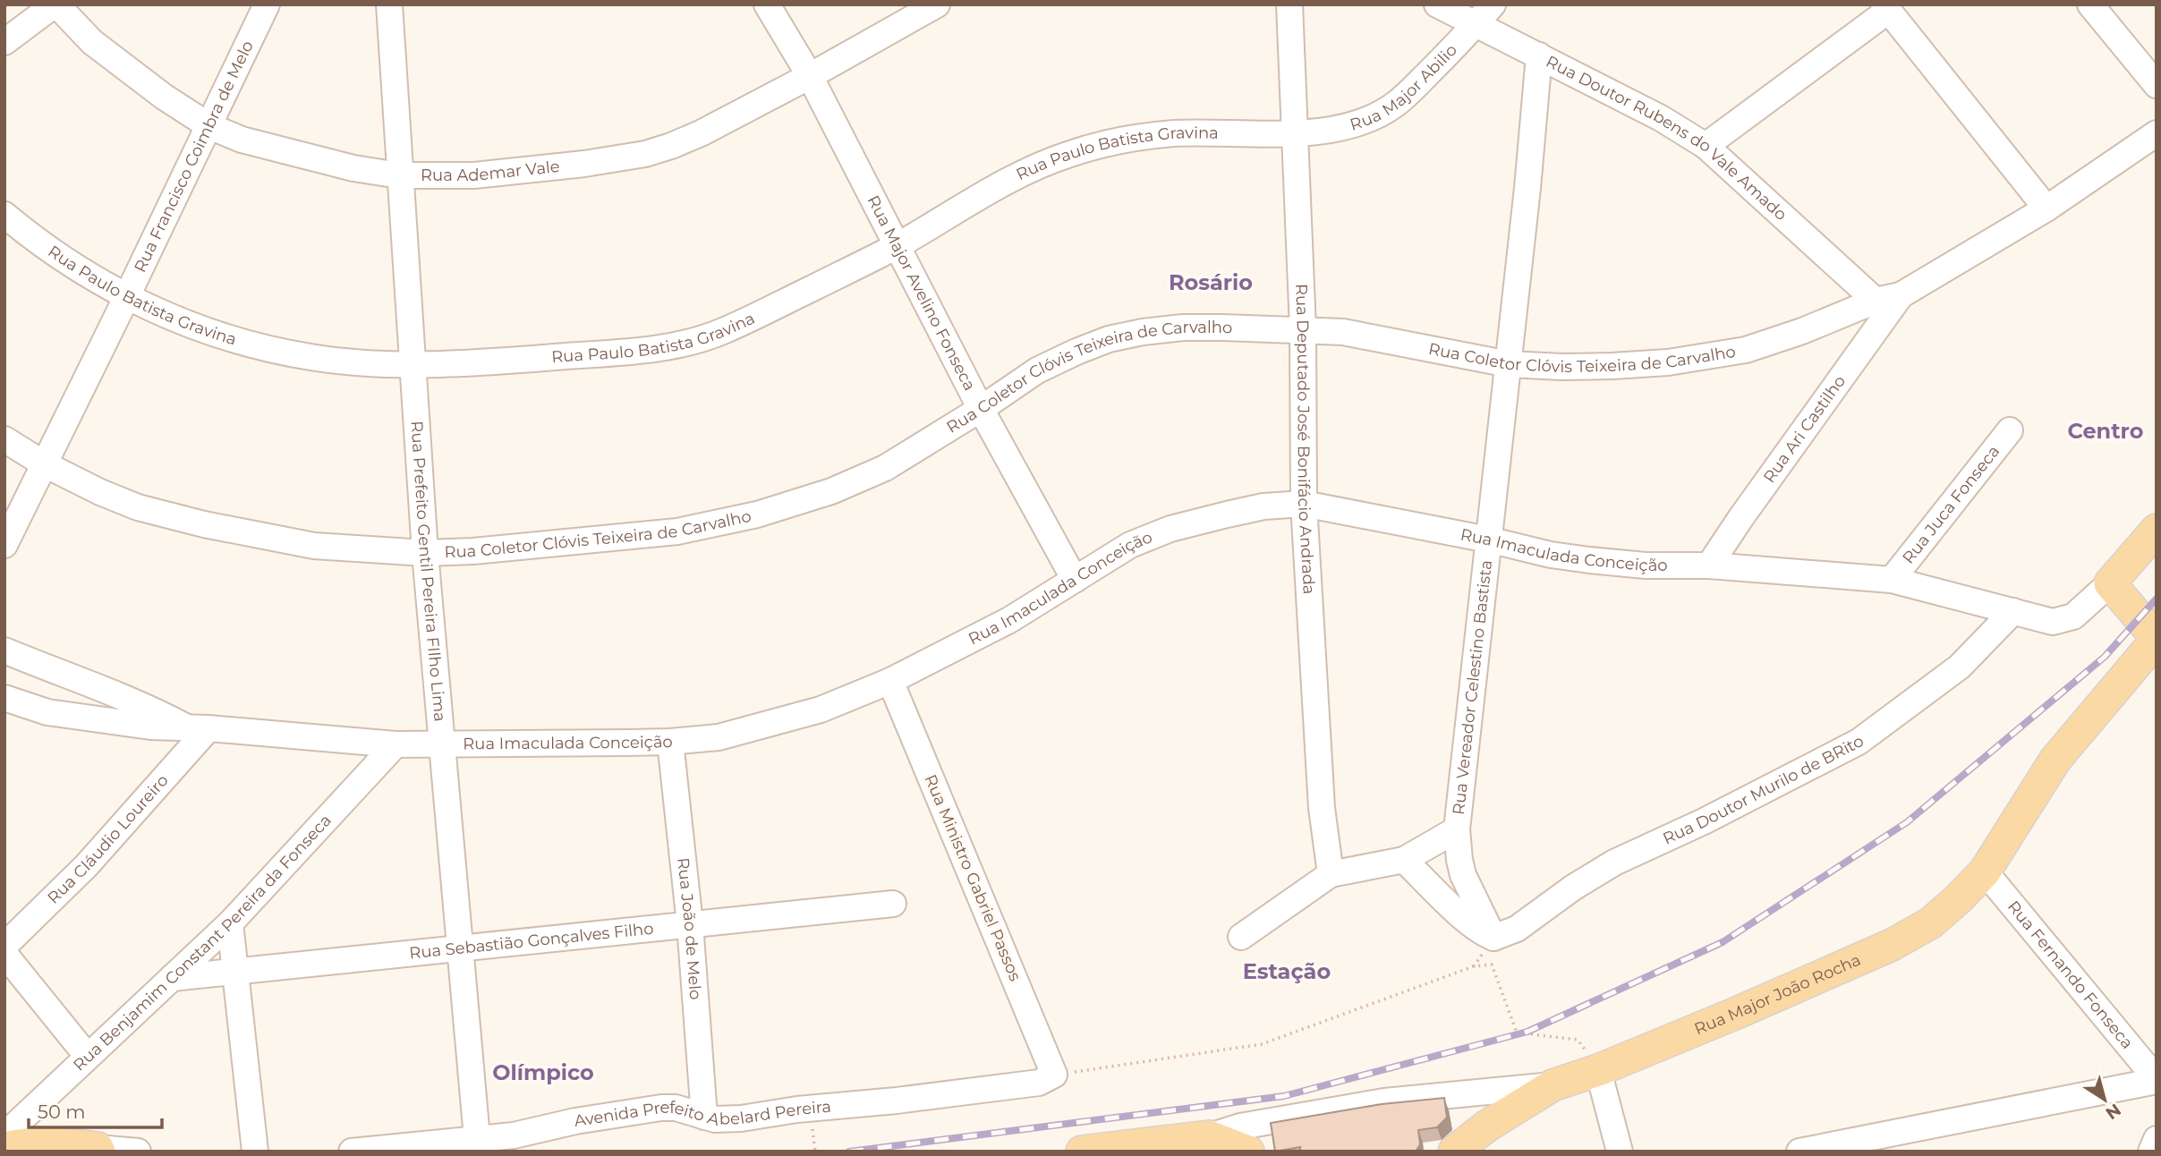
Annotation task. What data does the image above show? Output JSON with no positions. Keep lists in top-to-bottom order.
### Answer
{
  "streets": {
    "main road": ["Rua Major João Rocha"],
    "street": [
      "Rua Major Abilio",
      "Rua Doutor Rubens do Vale Amado",
      "Rua Francisco Coimbra de Melo",
      "Rua Paulo Batista Gravina",
      "Rua Ademar Vale",
      "Rua Major Avelino Fonseca",
      "Rua Coletor Clóvis Teixeira de Carvalho",
      "Rua Ari Castilho",
      "Rua Deputado José Bonifácio Andrada",
      "Rua Juca Fonseca",
      "Rua Imaculada Conceição",
      "Rua Prefeito Gentil Pereira FIlho Lima",
      "Rua Vereador Celestino Bastista",
      "Rua Doutor Murilo de BRito",
      "Rua Cláudio Loureiro",
      "Rua Ministro Gabriel Passos",
      "Rua João de Melo",
      "Rua Sebastião Gonçalves Filho",
      "Rua Benjamim Constant Pereira da Fonseca",
      "Rua Fernando Fonseca",
      "Avenida Prefeito Abelard Pereira"
    ]
  },
  "crossings": [
    ["Rua Major Abilio", "Rua Doutor Rubens do Vale Amado"],
    ["Rua Major Abilio", "Rua Paulo Batista Gravina"],
    ["Rua Major Abilio", "Rua Deputado José Bonifácio Andrada"],
    ["Rua Doutor Rubens do Vale Amado", "Rua Coletor Clóvis Teixeira de Carvalho"],
    ["Rua Doutor Rubens do Vale Amado", "Rua Vereador Celestino Bastista"],
    ["Rua Francisco Coimbra de Melo", "Rua Paulo Batista Gravina"],
    ["Rua Francisco Coimbra de Melo", "Rua Ademar Vale"],
    ["Rua Francisco Coimbra de Melo", "Rua Coletor Clóvis Teixeira de Carvalho"],
    ["Rua Paulo Batista Gravina", "Rua Major Avelino Fonseca"],
    ["Rua Paulo Batista Gravina", "Rua Deputado José Bonifácio Andrada"],
    ["Rua Paulo Batista Gravina", "Rua Prefeito Gentil Pereira FIlho Lima"],
    ["Rua Ademar Vale", "Rua Major Avelino Fonseca"],
    ["Rua Ademar Vale", "Rua Prefeito Gentil Pereira FIlho Lima"],
    ["Rua Major Avelino Fonseca", "Rua Coletor Clóvis Teixeira de Carvalho"],
    ["Rua Major Avelino Fonseca", "Rua Imaculada Conceição"],
    ["Rua Coletor Clóvis Teixeira de Carvalho", "Rua Ari Castilho"],
    ["Rua Coletor Clóvis Teixeira de Carvalho", "Rua Deputado José Bonifácio Andrada"],
    ["Rua Coletor Clóvis Teixeira de Carvalho", "Rua Prefeito Gentil Pereira FIlho Lima"],
    ["Rua Coletor Clóvis Teixeira de Carvalho", "Rua Vereador Celestino Bastista"],
    ["Rua Ari Castilho", "Rua Imaculada Conceição"],
    ["Rua Deputado José Bonifácio Andrada", "Rua Imaculada Conceição"],
    ["Rua Juca Fonseca", "Rua Imaculada Conceição"],
    ["Rua Imaculada Conceição", "Rua Prefeito Gentil Pereira FIlho Lima"],
    ["Rua Imaculada Conceição", "Rua Vereador Celestino Bastista"],
    ["Rua Imaculada Conceição", "Rua Doutor Murilo de BRito"],
    ["Rua Imaculada Conceição", "Rua Cláudio Loureiro"],
    ["Rua Imaculada Conceição", "Rua Ministro Gabriel Passos"],
    ["Rua Imaculada Conceição", "Rua João de Melo"],
    ["Rua Imaculada Conceição", "Rua Benjamim Constant Pereira da Fonseca"],
    ["Rua Prefeito Gentil Pereira FIlho Lima", "Rua Sebastião Gonçalves Filho"],
    ["Rua Prefeito Gentil Pereira FIlho Lima", "Avenida Prefeito Abelard Pereira"],
    ["Rua Vereador Celestino Bastista", "Rua Doutor Murilo de BRito"],
    ["Rua Ministro Gabriel Passos", "Avenida Prefeito Abelard Pereira"],
    ["Rua João de Melo", "Rua Sebastião Gonçalves Filho"],
    ["Rua João de Melo", "Avenida Prefeito Abelard Pereira"],
    ["Rua Sebastião Gonçalves Filho", "Rua Benjamim Constant Pereira da Fonseca"],
    ["Rua Fernando Fonseca", "Rua Major João Rocha"]
  ],
  "districts": [
    "Rosário",
    "Centro",
    "Estação",
    "Olímpico"
  ],
  "scale_bar": "50 m",
  "north": "bottom right"
}
